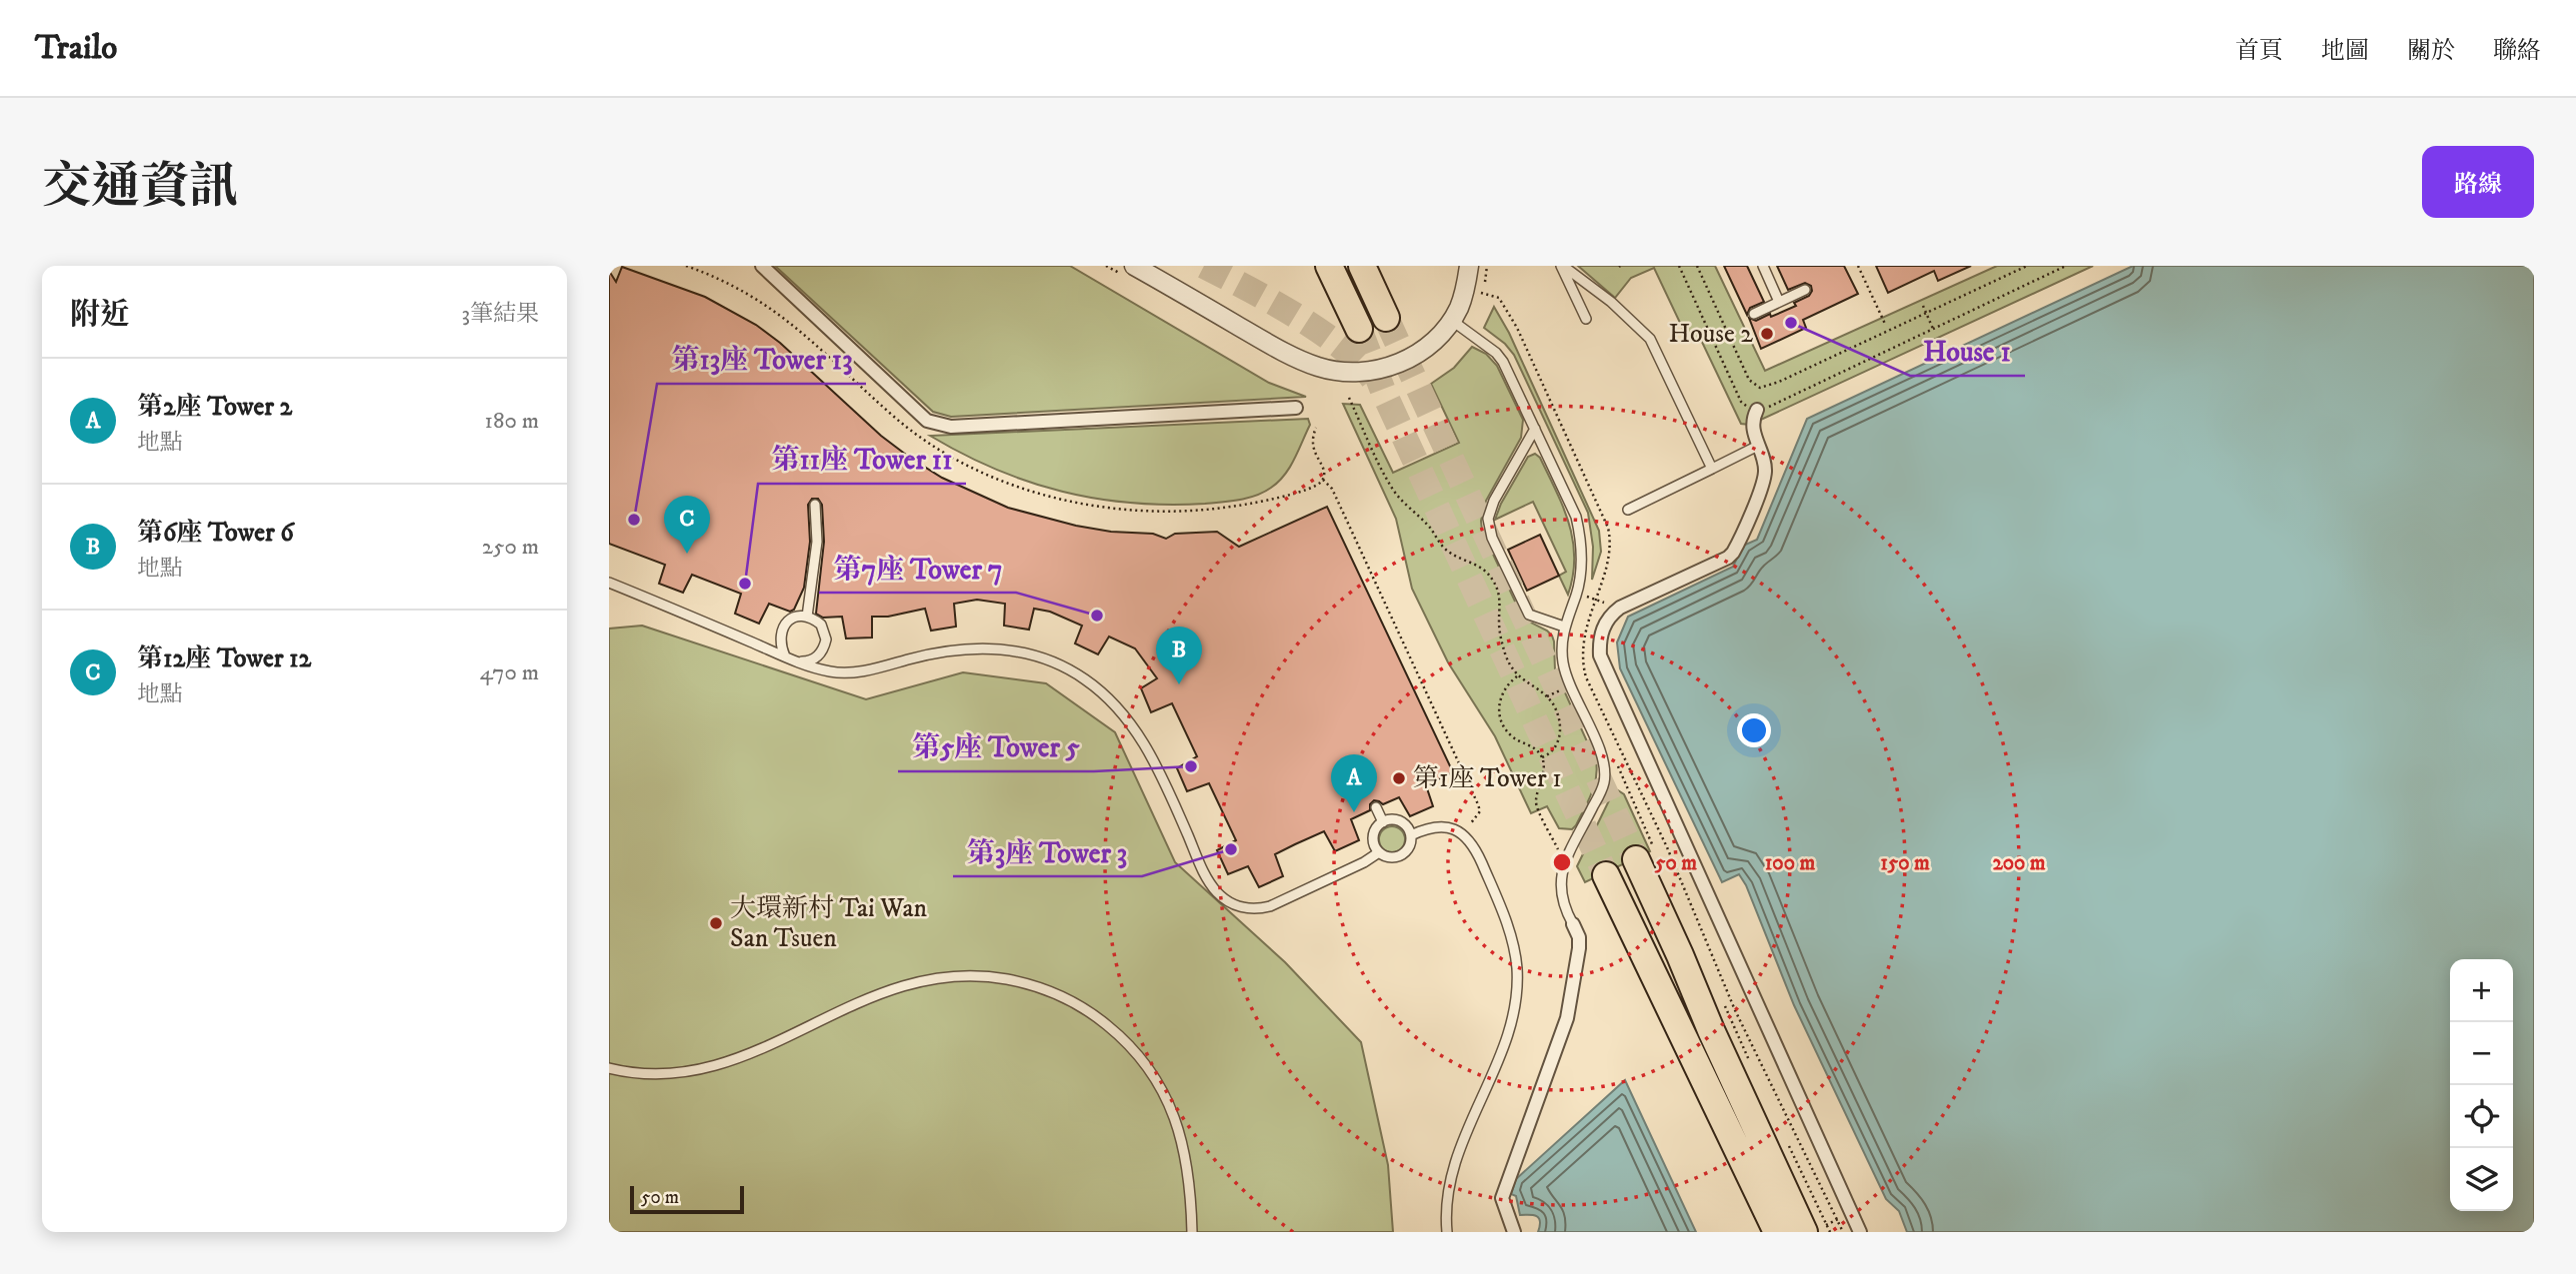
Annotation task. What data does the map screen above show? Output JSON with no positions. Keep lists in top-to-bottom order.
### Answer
{
  "places": [
    "House 1",
    "House 2",
    "第13座 Tower 13",
    "第11座 Tower 11",
    "第7座 Tower 7",
    "第5座 Tower 5",
    "第1座 Tower 1",
    "第3座 Tower 3",
    "大環新村 Tai Wan San Tsuen"
  ],
  "scale_bar": "50 m",
  "page": {
    "header": "Trailo",
    "nav": [
      "首頁",
      "地圖",
      "關於",
      "聯絡"
    ],
    "title": "交通資訊",
    "buttons": "路線",
    "heading": ["附近", "3筆結果"],
    "list": [
      {
        "mark": "A",
        "name": "第2座 Tower 2",
        "note": "地點",
        "value": "180 m"
      },
      {
        "mark": "B",
        "name": "第6座 Tower 6",
        "note": "地點",
        "value": "250 m"
      },
      {
        "mark": "C",
        "name": "第12座 Tower 12",
        "note": "地點",
        "value": "470 m"
      }
    ],
    "pins": ["C", "B", "A"],
    "map_buttons": ["+", "−"],
    "scale": "50 m"
  },
  "rings": [
    "50 m",
    "100 m",
    "150 m",
    "200 m"
  ]
}
